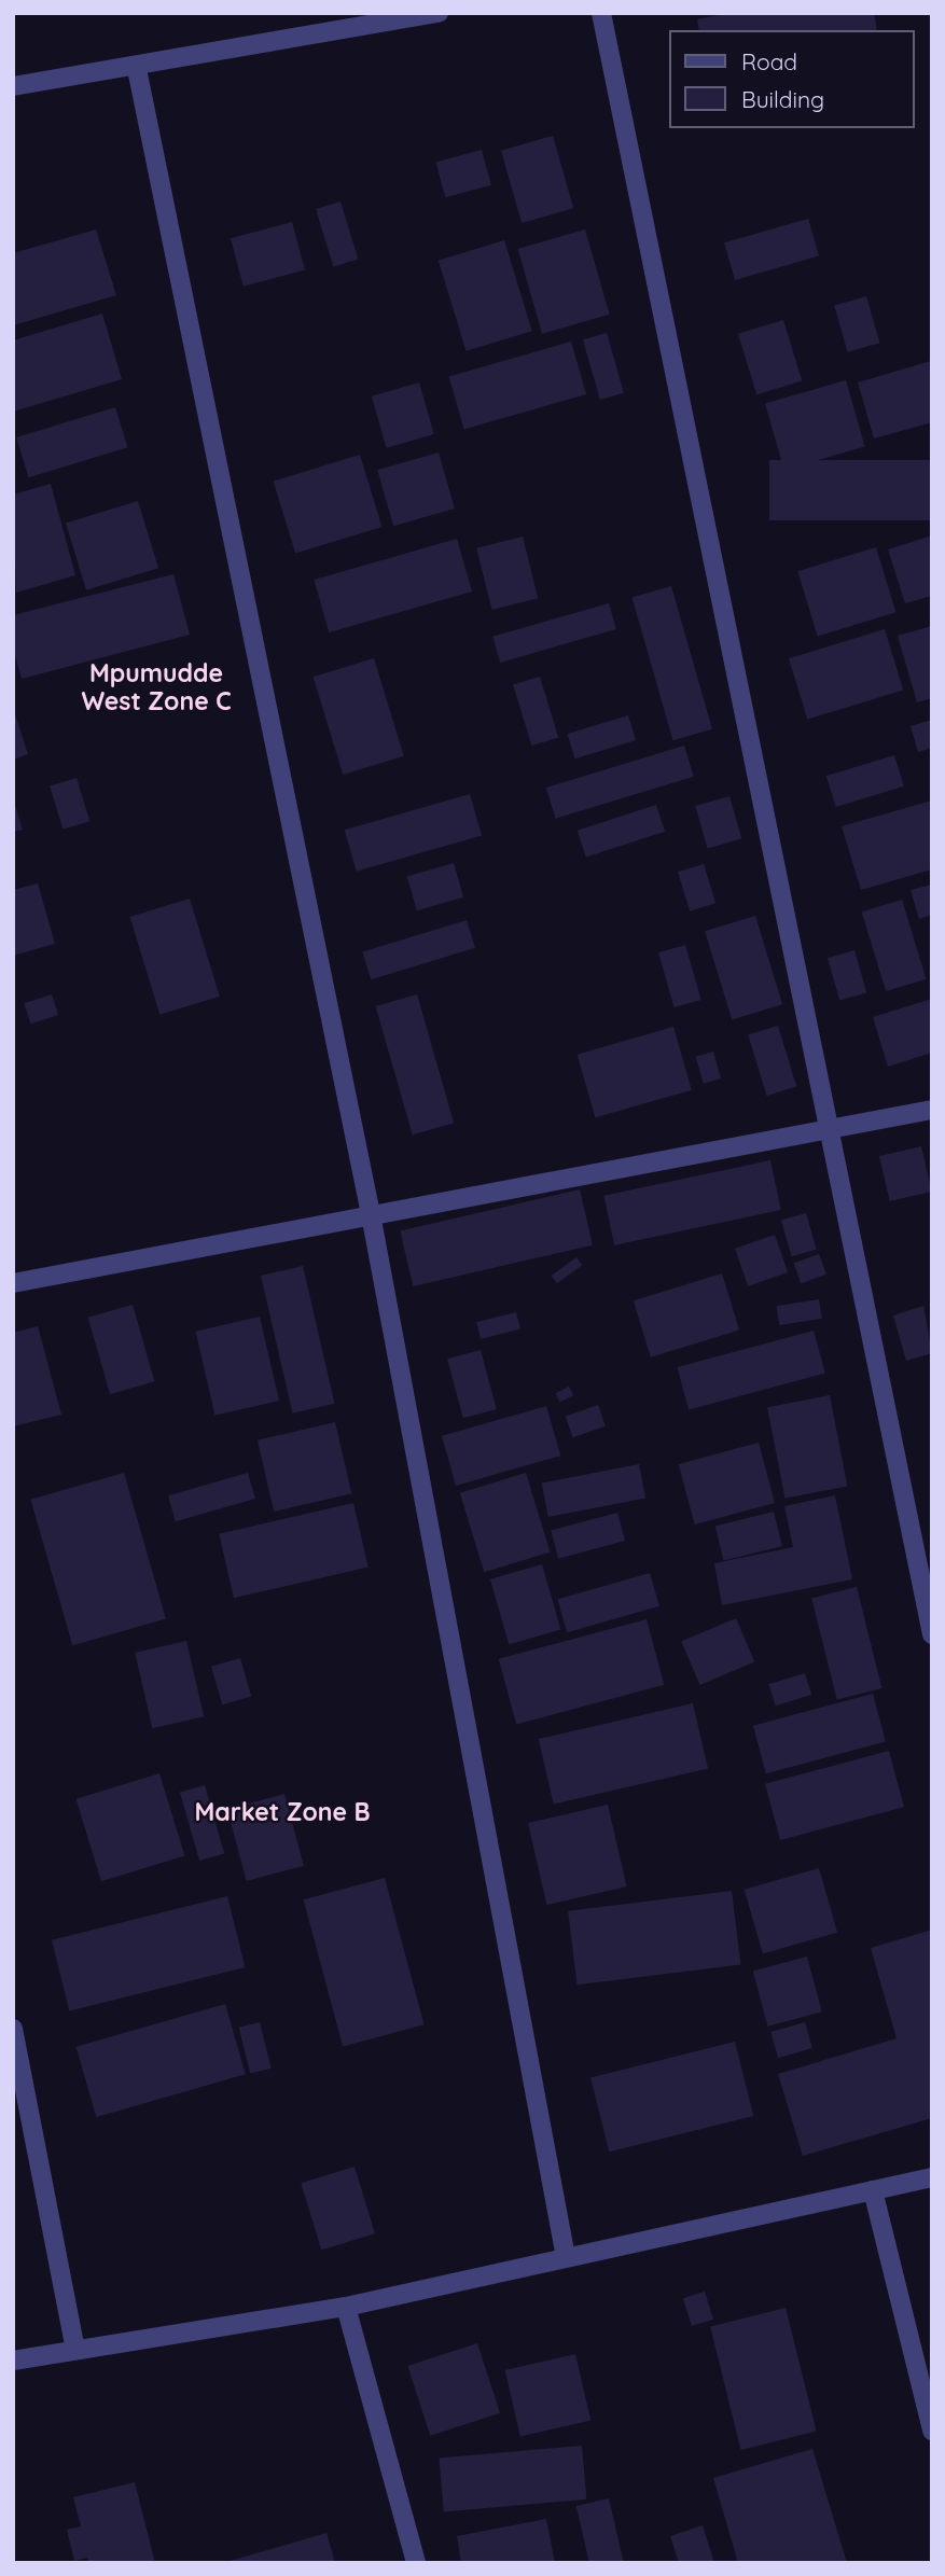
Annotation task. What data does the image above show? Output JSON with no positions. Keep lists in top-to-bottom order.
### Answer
{
  "districts": ["Mpumudde West Zone C", "Market Zone B"],
  "legend": ["Road", "Building"]
}
